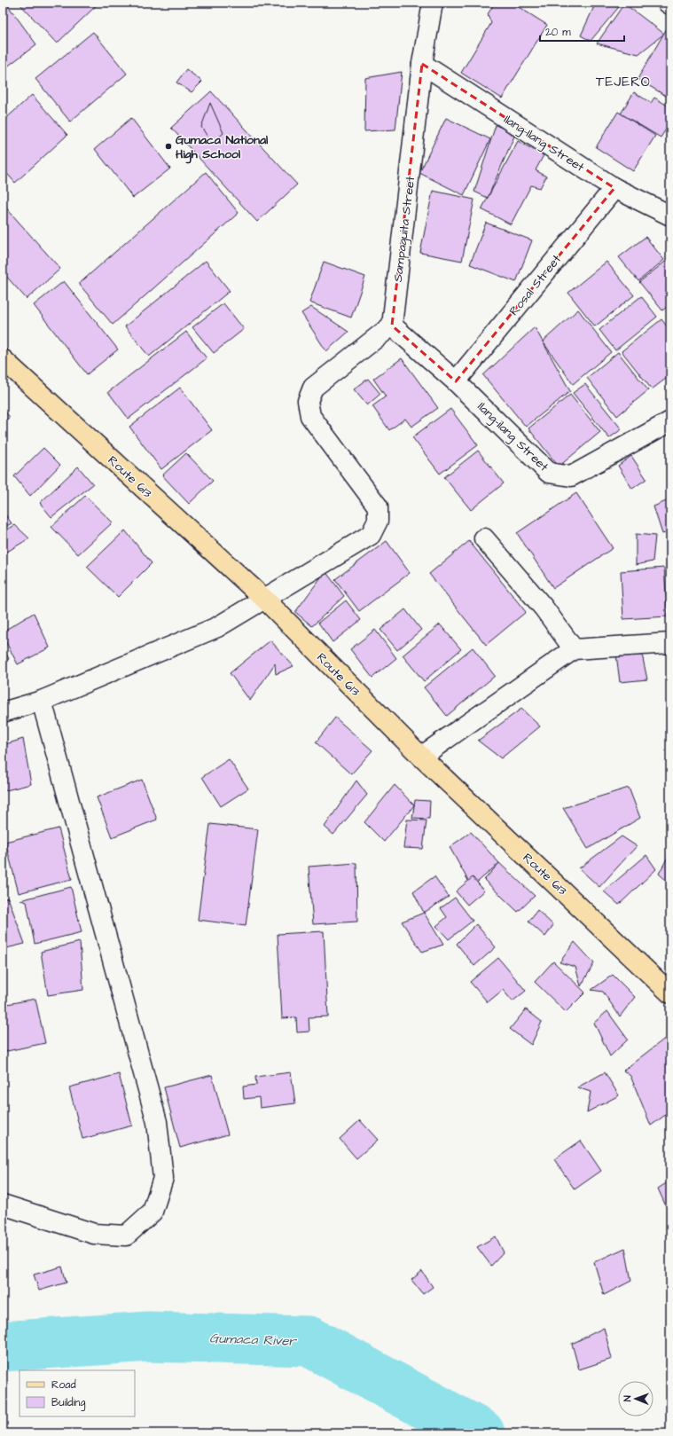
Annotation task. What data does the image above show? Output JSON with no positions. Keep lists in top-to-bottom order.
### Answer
{
  "streets": {
    "main road": ["Route 613"],
    "street": [
      "Ilang-Ilang Street",
      "Sampaguita Street",
      "Rosal Street",
      "Ilang-ilang Street"
    ]
  },
  "crossings": [
    ["Ilang-Ilang Street", "Sampaguita Street"],
    ["Ilang-Ilang Street", "Rosal Street"],
    ["Sampaguita Street", "Ilang-ilang Street"],
    ["Rosal Street", "Ilang-ilang Street"]
  ],
  "districts": ["TEJERO"],
  "water": ["Gumaca River"],
  "places": ["Gumaca National High School"],
  "legend": ["Road", "Building"],
  "scale_bar": "20 m",
  "north": "left"
}
